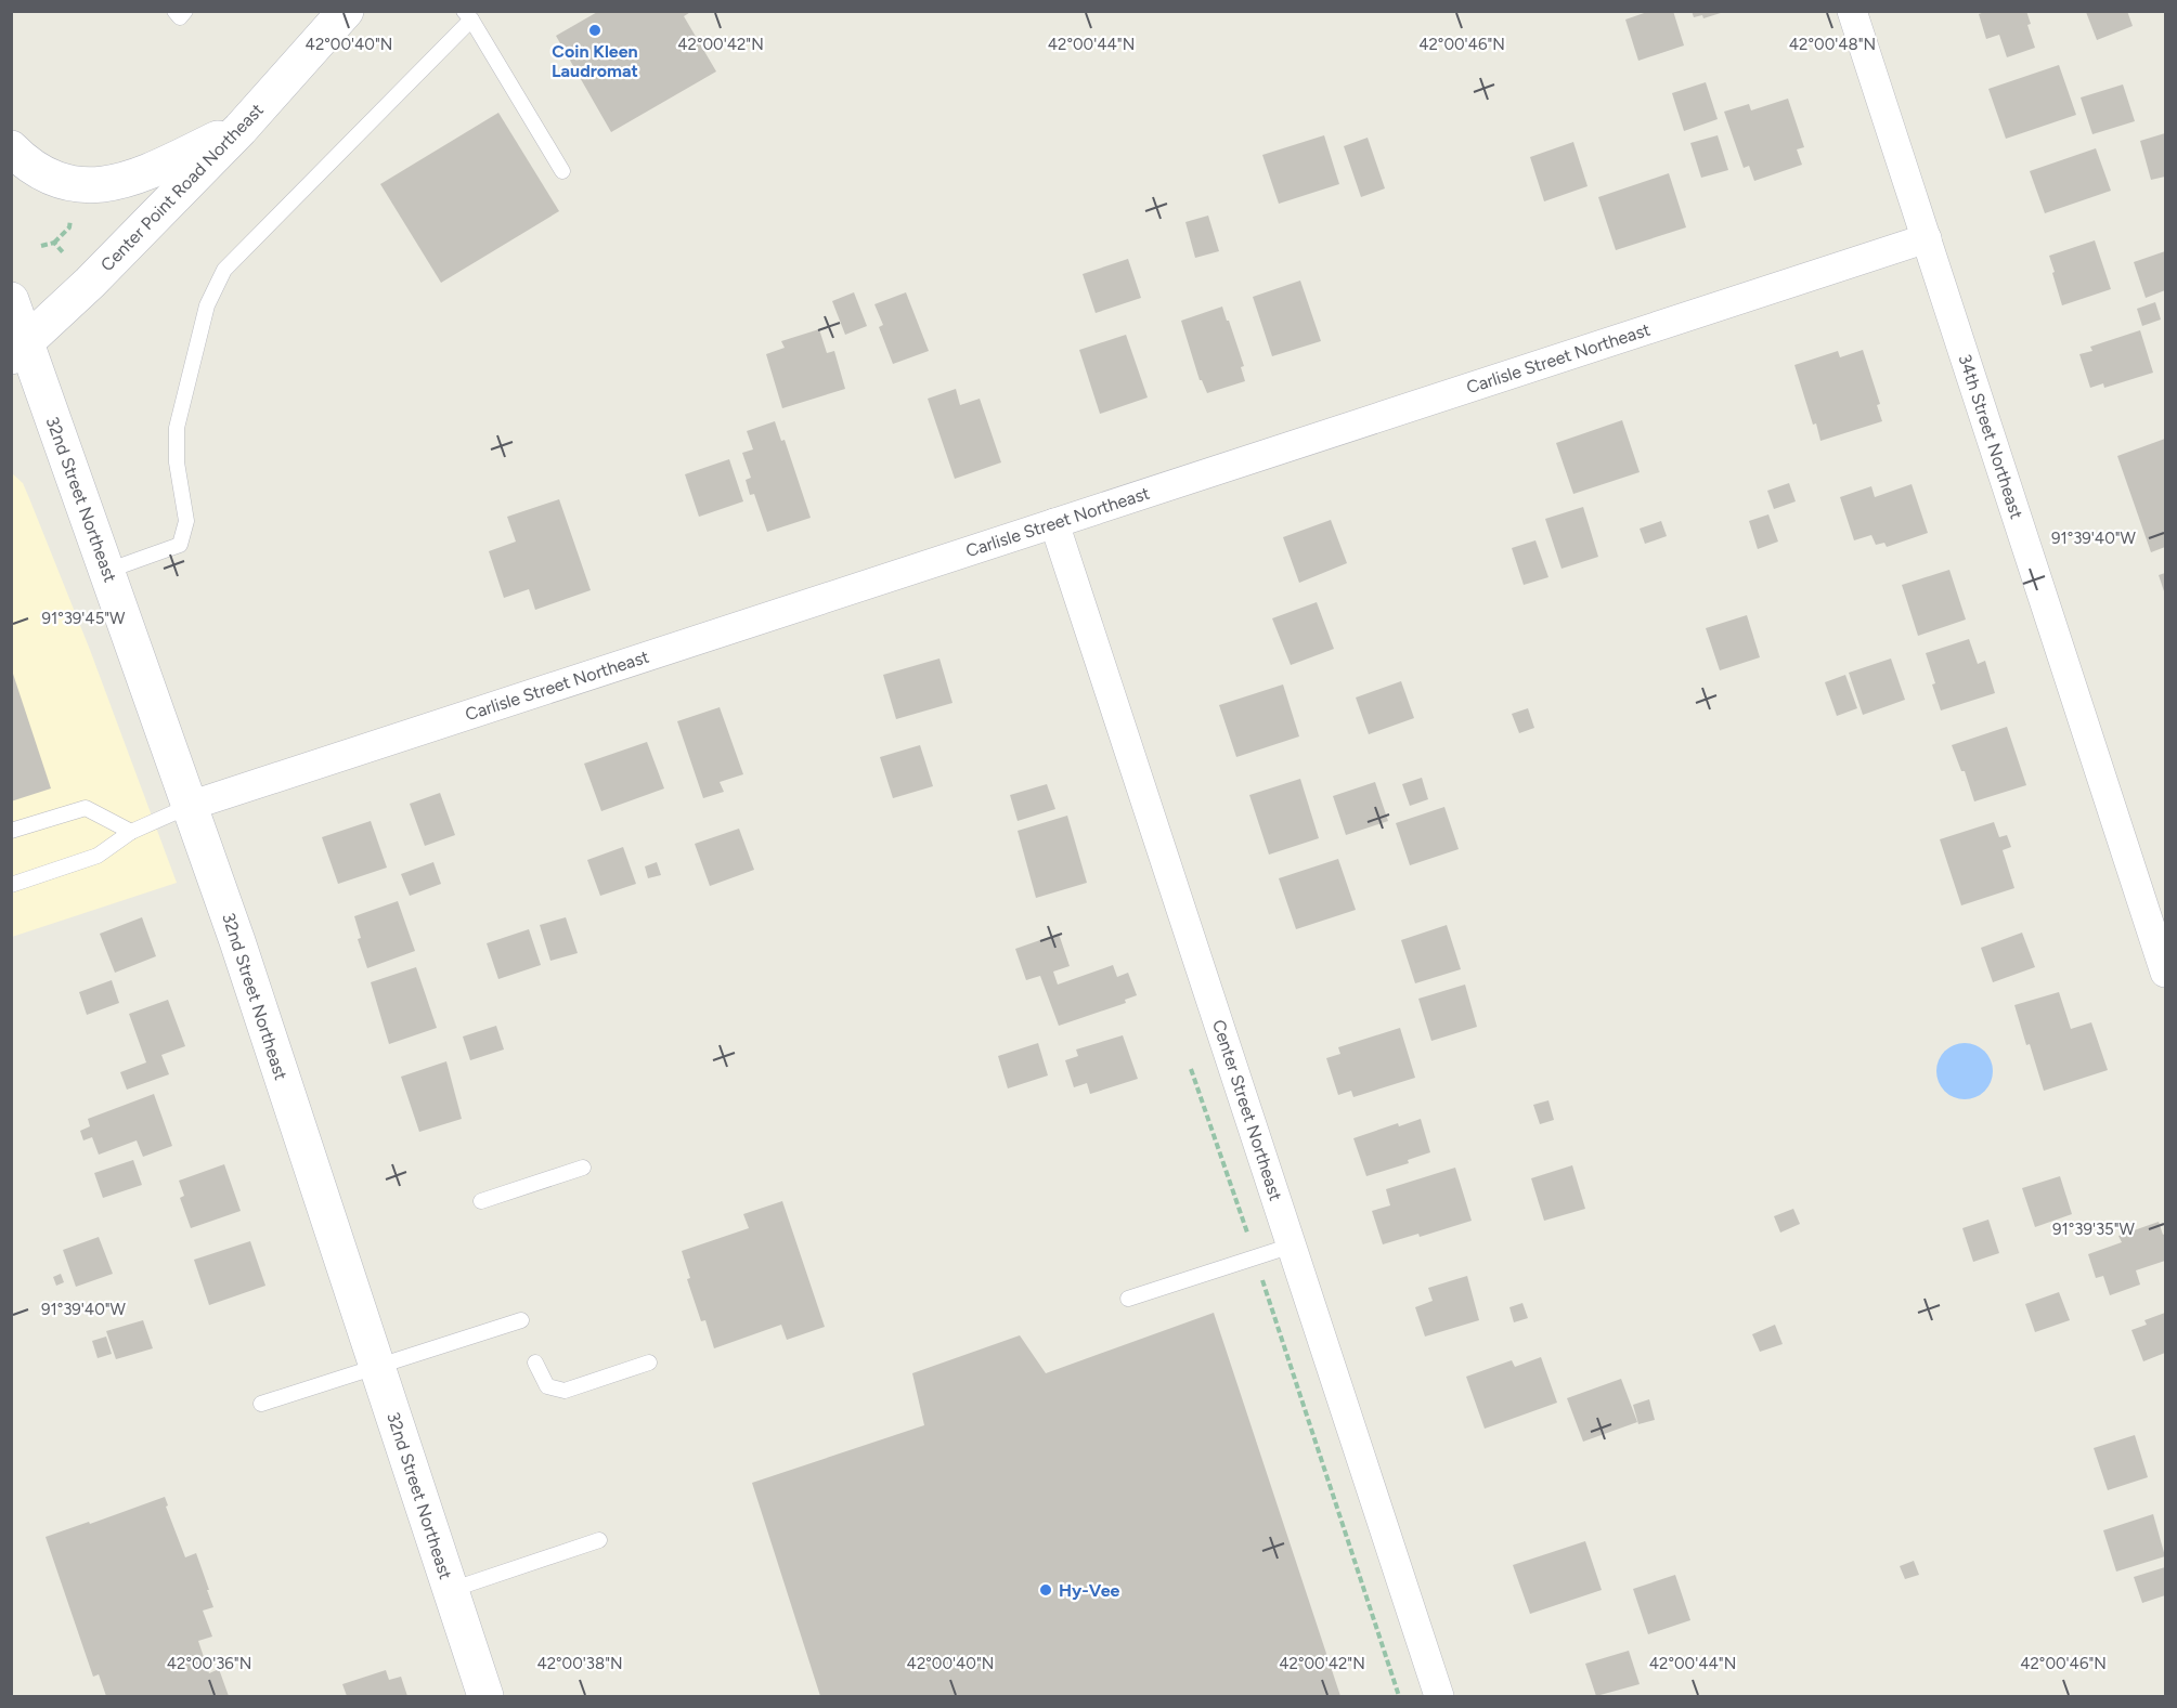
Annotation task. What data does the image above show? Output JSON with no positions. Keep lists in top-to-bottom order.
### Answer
{
  "streets": {
    "main road": ["Center Point Road Northeast", "32nd Street Northeast"],
    "street": ["Carlisle Street Northeast", "34th Street Northeast", "Center Street Northeast"]
  },
  "crossings": [
    ["Center Point Road Northeast", "32nd Street Northeast"],
    ["Carlisle Street Northeast", "34th Street Northeast"],
    ["Carlisle Street Northeast", "32nd Street Northeast"],
    ["Carlisle Street Northeast", "Center Street Northeast"]
  ],
  "places": ["Coin Kleen Laudromat", "Hy-Vee"],
  "coordinates": [
    "42°00'40\"N",
    "42°00'42\"N",
    "42°00'44\"N",
    "42°00'46\"N",
    "42°00'48\"N",
    "91°39'40\"W",
    "91°39'45\"W",
    "91°39'35\"W",
    "42°00'36\"N",
    "42°00'38\"N"
  ]
}
